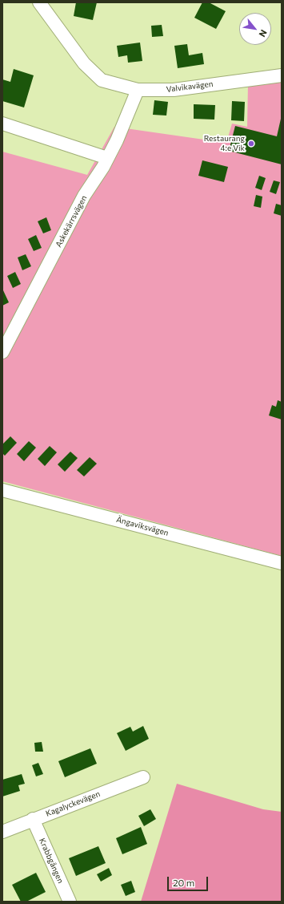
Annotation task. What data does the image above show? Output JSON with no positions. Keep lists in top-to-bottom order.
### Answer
{
  "streets": {
    "street": [
      "Valvikavägen",
      "Askekärrsvägen",
      "Ängaviksvägen",
      "Kagalyckevägen",
      "Krabbgången"
    ]
  },
  "crossings": [
    ["Valvikavägen", "Askekärrsvägen"],
    ["Kagalyckevägen", "Krabbgången"]
  ],
  "places": ["Restaurang 4:e Vik"],
  "scale_bar": "20 m",
  "north": "bottom right"
}
